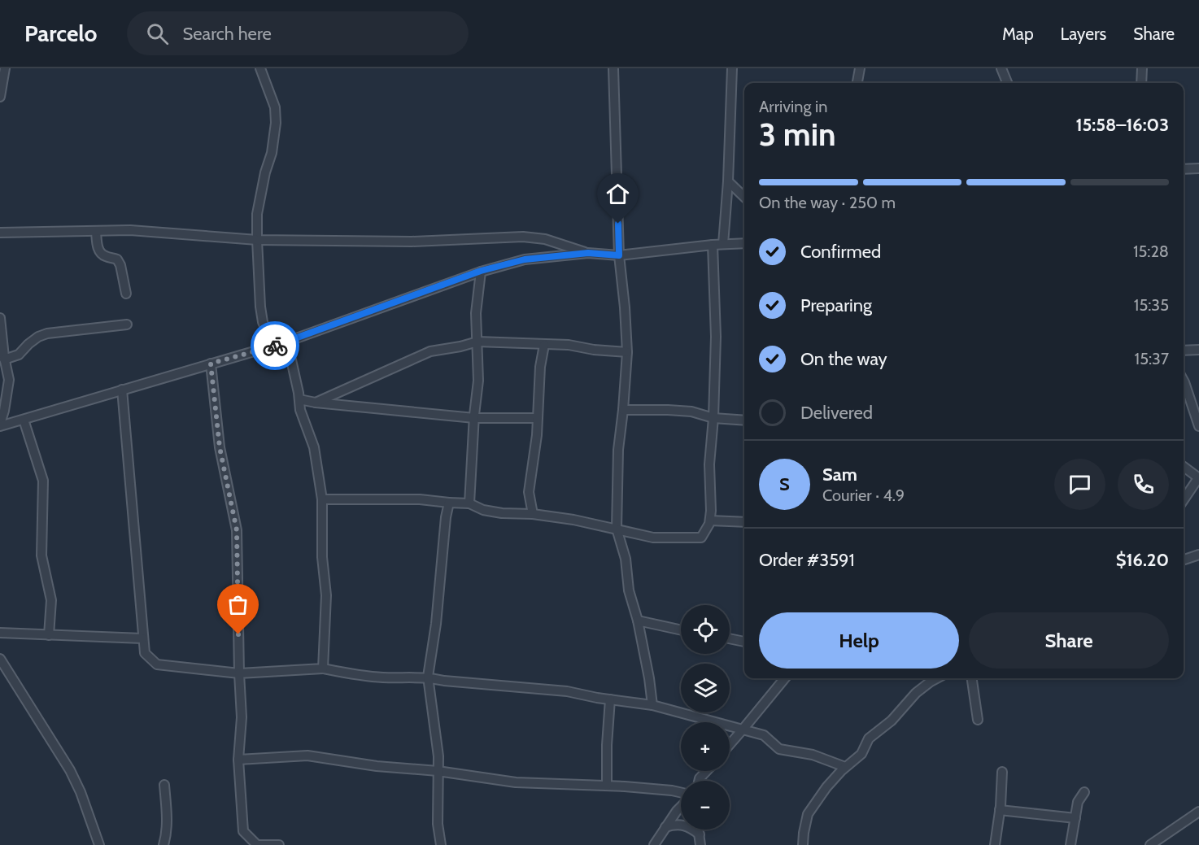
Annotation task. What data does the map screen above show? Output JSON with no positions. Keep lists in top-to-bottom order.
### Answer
{
  "page": {
    "header": "Parcelo",
    "search": "Search here",
    "nav": ["Map", "Layers", "Share"],
    "heading": ["3 min", "Arriving in", "15:58–16:03"],
    "panel": [
      "Sam",
      "Courier · 4.9",
      "Order #3591",
      "$16.20"
    ],
    "bar": "On the way · 250 m",
    "list": [
      ["Confirmed", "15:28"],
      ["Preparing", "15:35"],
      ["On the way", "15:37"],
      "Delivered"
    ],
    "round": "S",
    "buttons": ["Help", "Share"],
    "map_buttons": ["+", "−"]
  }
}
